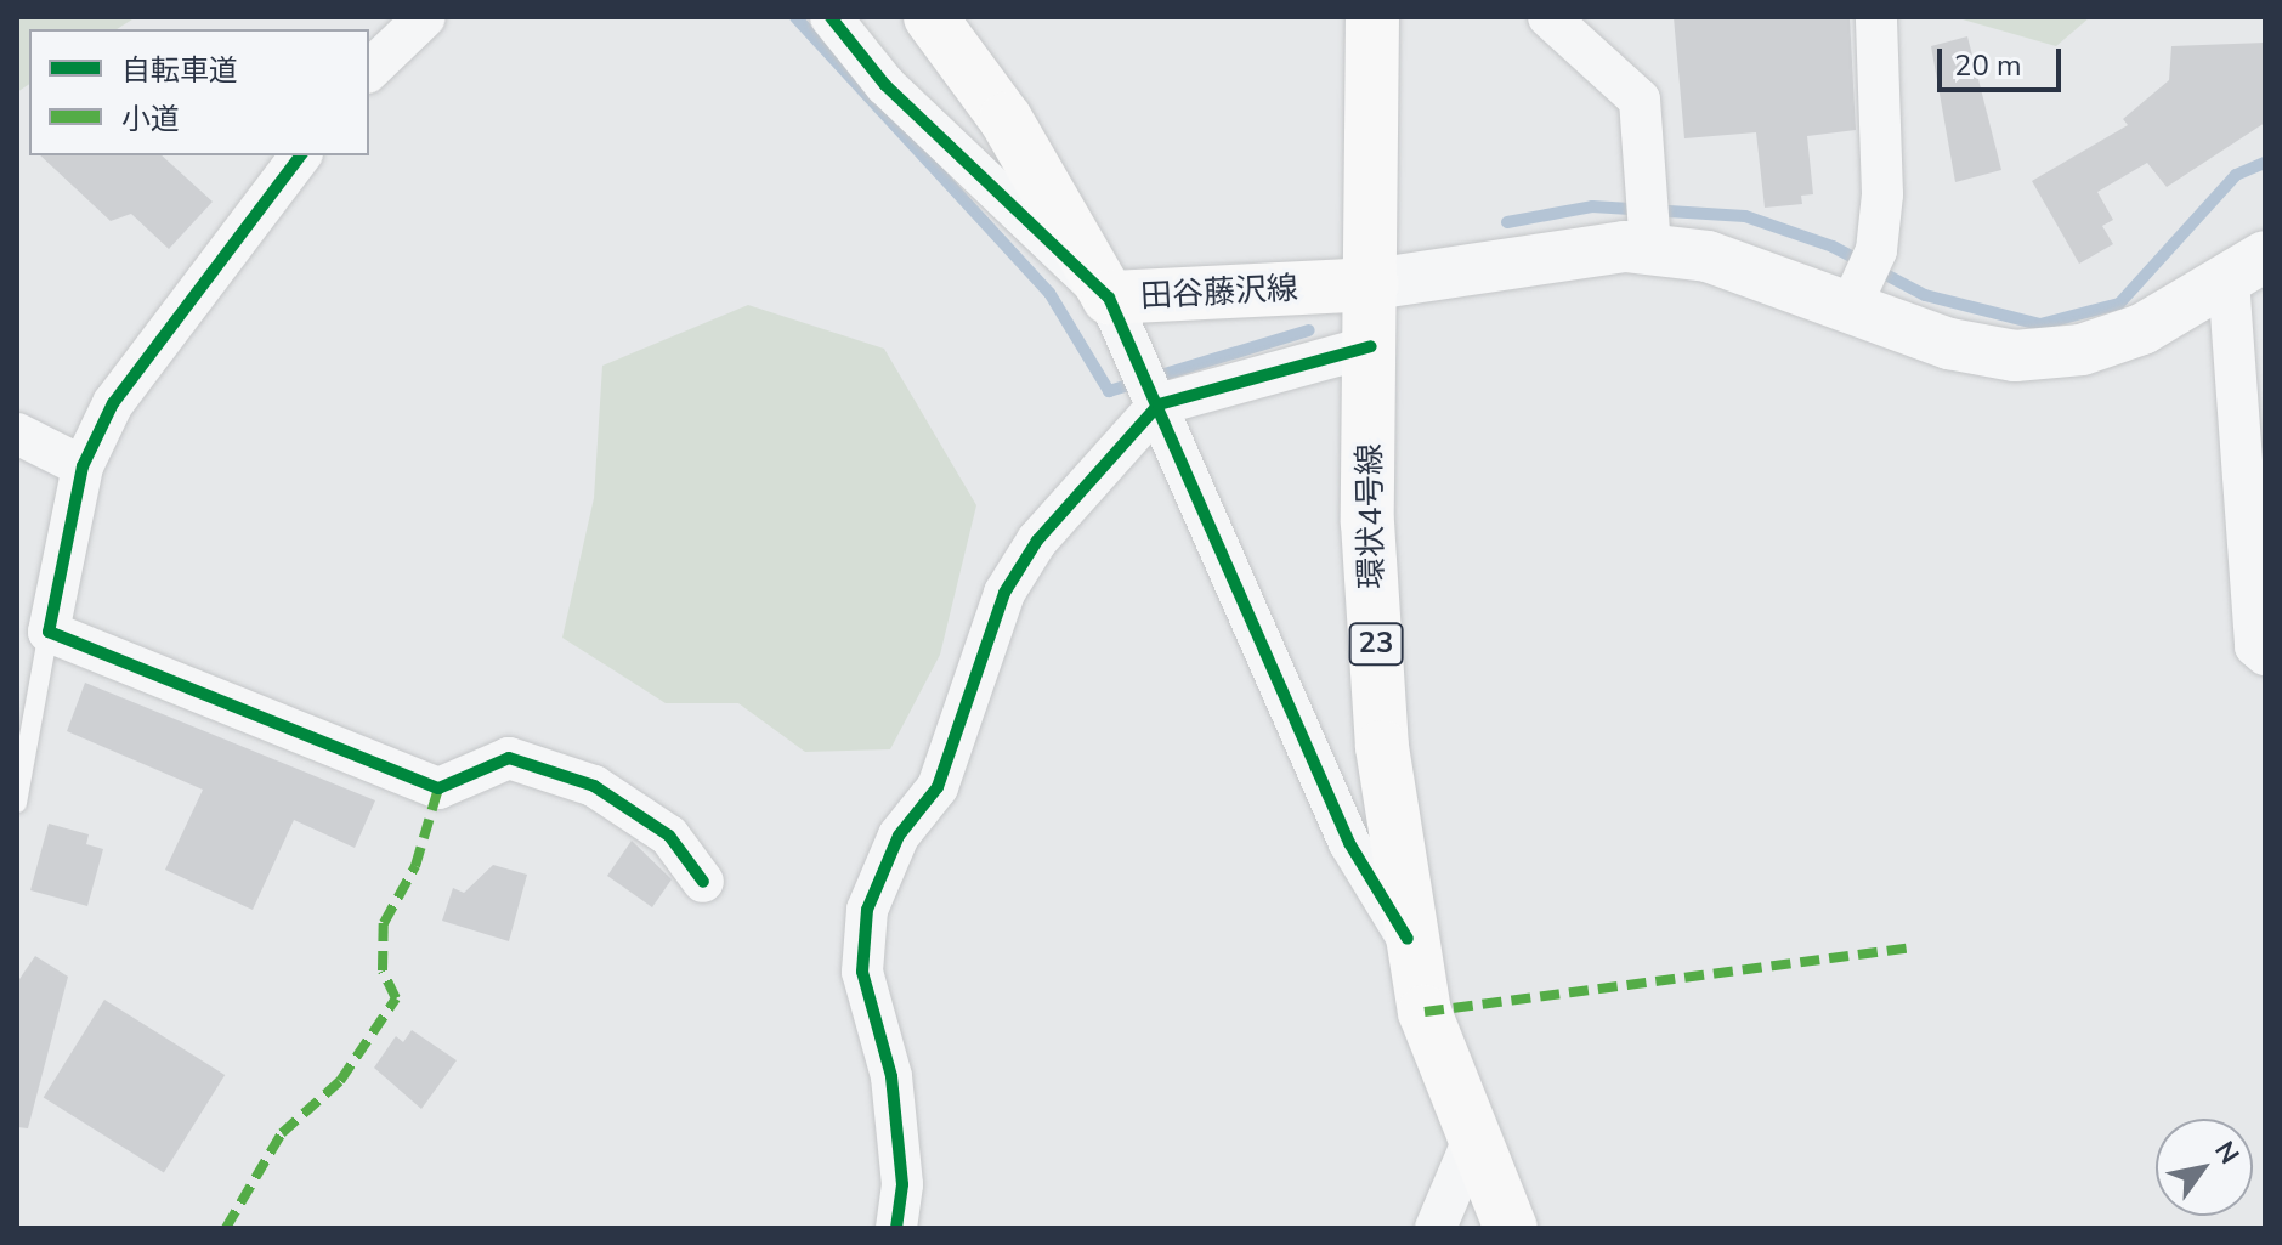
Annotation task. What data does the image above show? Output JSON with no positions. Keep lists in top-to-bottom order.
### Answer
{
  "streets": {
    "main road": ["田谷藤沢線", "環状4号線", "23"]
  },
  "crossings": [
    ["田谷藤沢線", "環状4号線"]
  ],
  "legend": ["自転車道", "小道"],
  "scale_bar": "20 m",
  "north": "top right"
}
